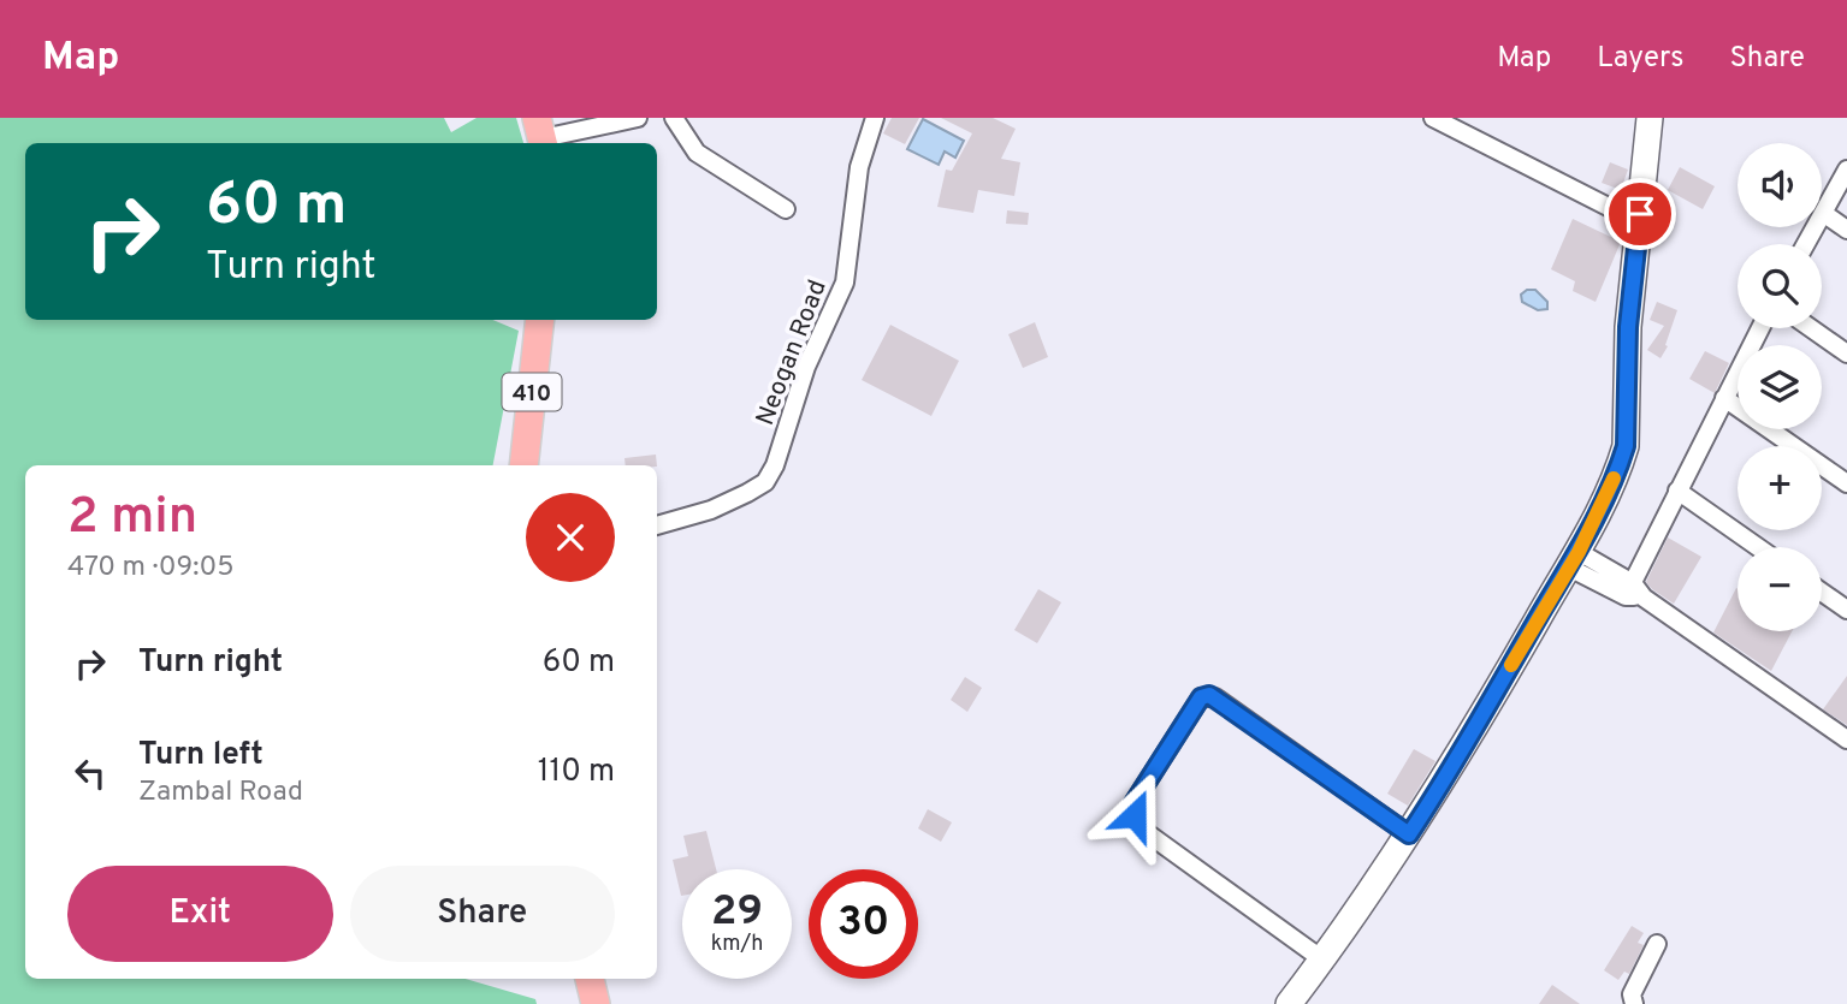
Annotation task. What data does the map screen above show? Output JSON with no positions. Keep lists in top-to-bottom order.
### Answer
{
  "streets": {
    "main road": ["410"],
    "street": ["Neogan Road"]
  },
  "page": {
    "header": "Map",
    "nav": ["Map", "Layers", "Share"],
    "map_buttons": ["+", "−"],
    "turn": ["60 m", "Turn right"],
    "heading": ["2 min", "470 m · 09:05"],
    "list": [
      {
        "name": "Turn right",
        "value": "60 m"
      },
      {
        "name": "Turn left",
        "note": "Zambal Road",
        "value": "110 m"
      }
    ],
    "buttons": ["Exit", "Share"],
    "speed": "29 km/h",
    "limit": "30"
  }
}
